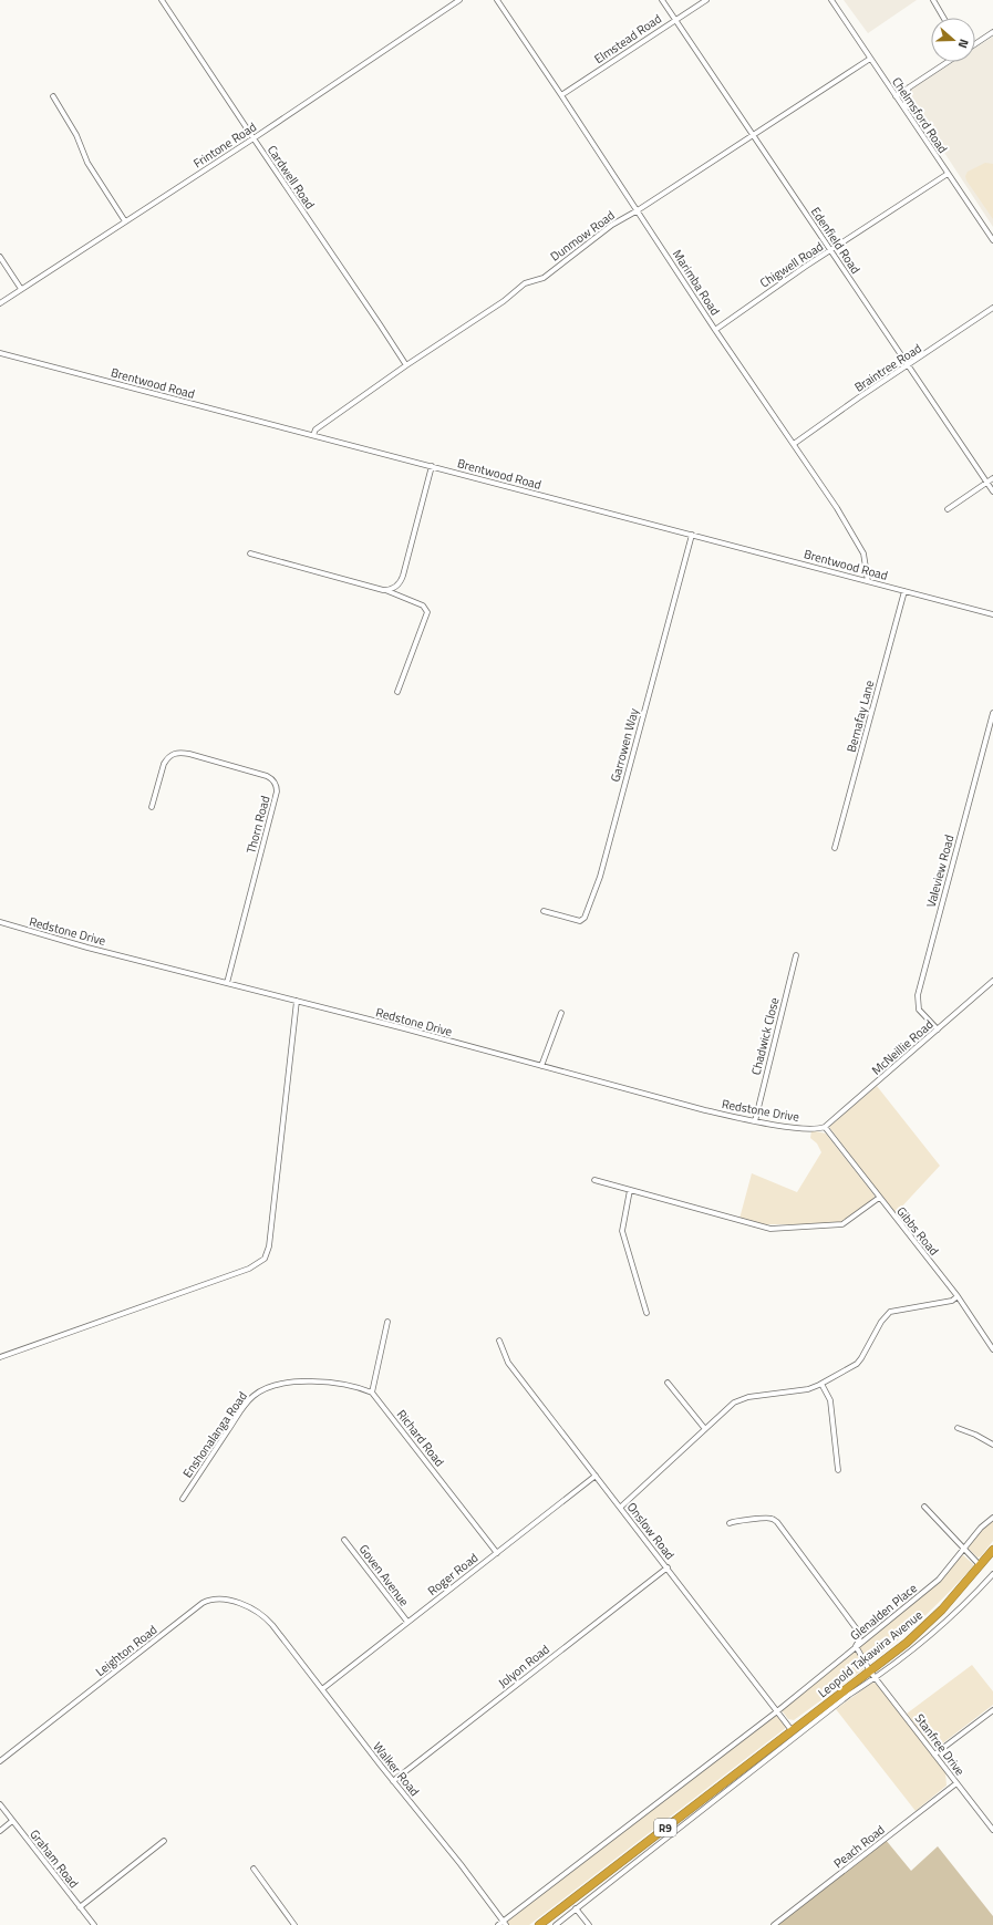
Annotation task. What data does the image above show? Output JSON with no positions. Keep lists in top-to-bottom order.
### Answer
{
  "streets": {
    "highway": ["Leopold Takawira Avenue", "R9"],
    "street": [
      "Elmstead Road",
      "Chelmsford Road",
      "Frintone Road",
      "Cardwell Road",
      "Dunmow Road",
      "Edenfield Road",
      "Chigwell Road",
      "Marimba Road",
      "Braintree Road",
      "Brentwood Road",
      "Bernafay Lane",
      "Garrowen Way",
      "Thorn Road",
      "Valeview Road",
      "Redstone Drive",
      "Chadwick Close",
      "McNeillie Road",
      "Gibbs Road",
      "Enshonalanga Road",
      "Richard Road",
      "Onslow Road",
      "Roger Road",
      "Goven Avenue",
      "Glenalden Place",
      "Leighton Road",
      "Jolyon Road",
      "Stanfree Drive",
      "Walker Road",
      "Peach Road",
      "Graham Road"
    ]
  },
  "crossings": [
    ["Elmstead Road", "Edenfield Road"],
    ["Elmstead Road", "Marimba Road"],
    ["Chelmsford Road", "Dunmow Road"],
    ["Chelmsford Road", "Chigwell Road"],
    ["Frintone Road", "Cardwell Road"],
    ["Cardwell Road", "Dunmow Road"],
    ["Dunmow Road", "Edenfield Road"],
    ["Dunmow Road", "Marimba Road"],
    ["Dunmow Road", "Brentwood Road"],
    ["Edenfield Road", "Chigwell Road"],
    ["Edenfield Road", "Braintree Road"],
    ["Chigwell Road", "Marimba Road"],
    ["Marimba Road", "Braintree Road"],
    ["Marimba Road", "Brentwood Road"],
    ["Brentwood Road", "Bernafay Lane"],
    ["Brentwood Road", "Garrowen Way"],
    ["Thorn Road", "Redstone Drive"],
    ["Valeview Road", "McNeillie Road"],
    ["Redstone Drive", "Chadwick Close"],
    ["Redstone Drive", "McNeillie Road"],
    ["Redstone Drive", "Gibbs Road"],
    ["McNeillie Road", "Gibbs Road"],
    ["Enshonalanga Road", "Richard Road"],
    ["Richard Road", "Roger Road"],
    ["Onslow Road", "Roger Road"],
    ["Onslow Road", "Glenalden Place"],
    ["Onslow Road", "Leopold Takawira Avenue"],
    ["Onslow Road", "Jolyon Road"],
    ["Onslow Road", "R9"],
    ["Roger Road", "Goven Avenue"],
    ["Roger Road", "Walker Road"],
    ["Glenalden Place", "Stanfree Drive"],
    ["Glenalden Place", "Walker Road"],
    ["Leighton Road", "Walker Road"],
    ["Leopold Takawira Avenue", "Stanfree Drive"],
    ["Leopold Takawira Avenue", "R9"],
    ["Jolyon Road", "Walker Road"],
    ["Stanfree Drive", "Peach Road"]
  ],
  "north": "right"
}
